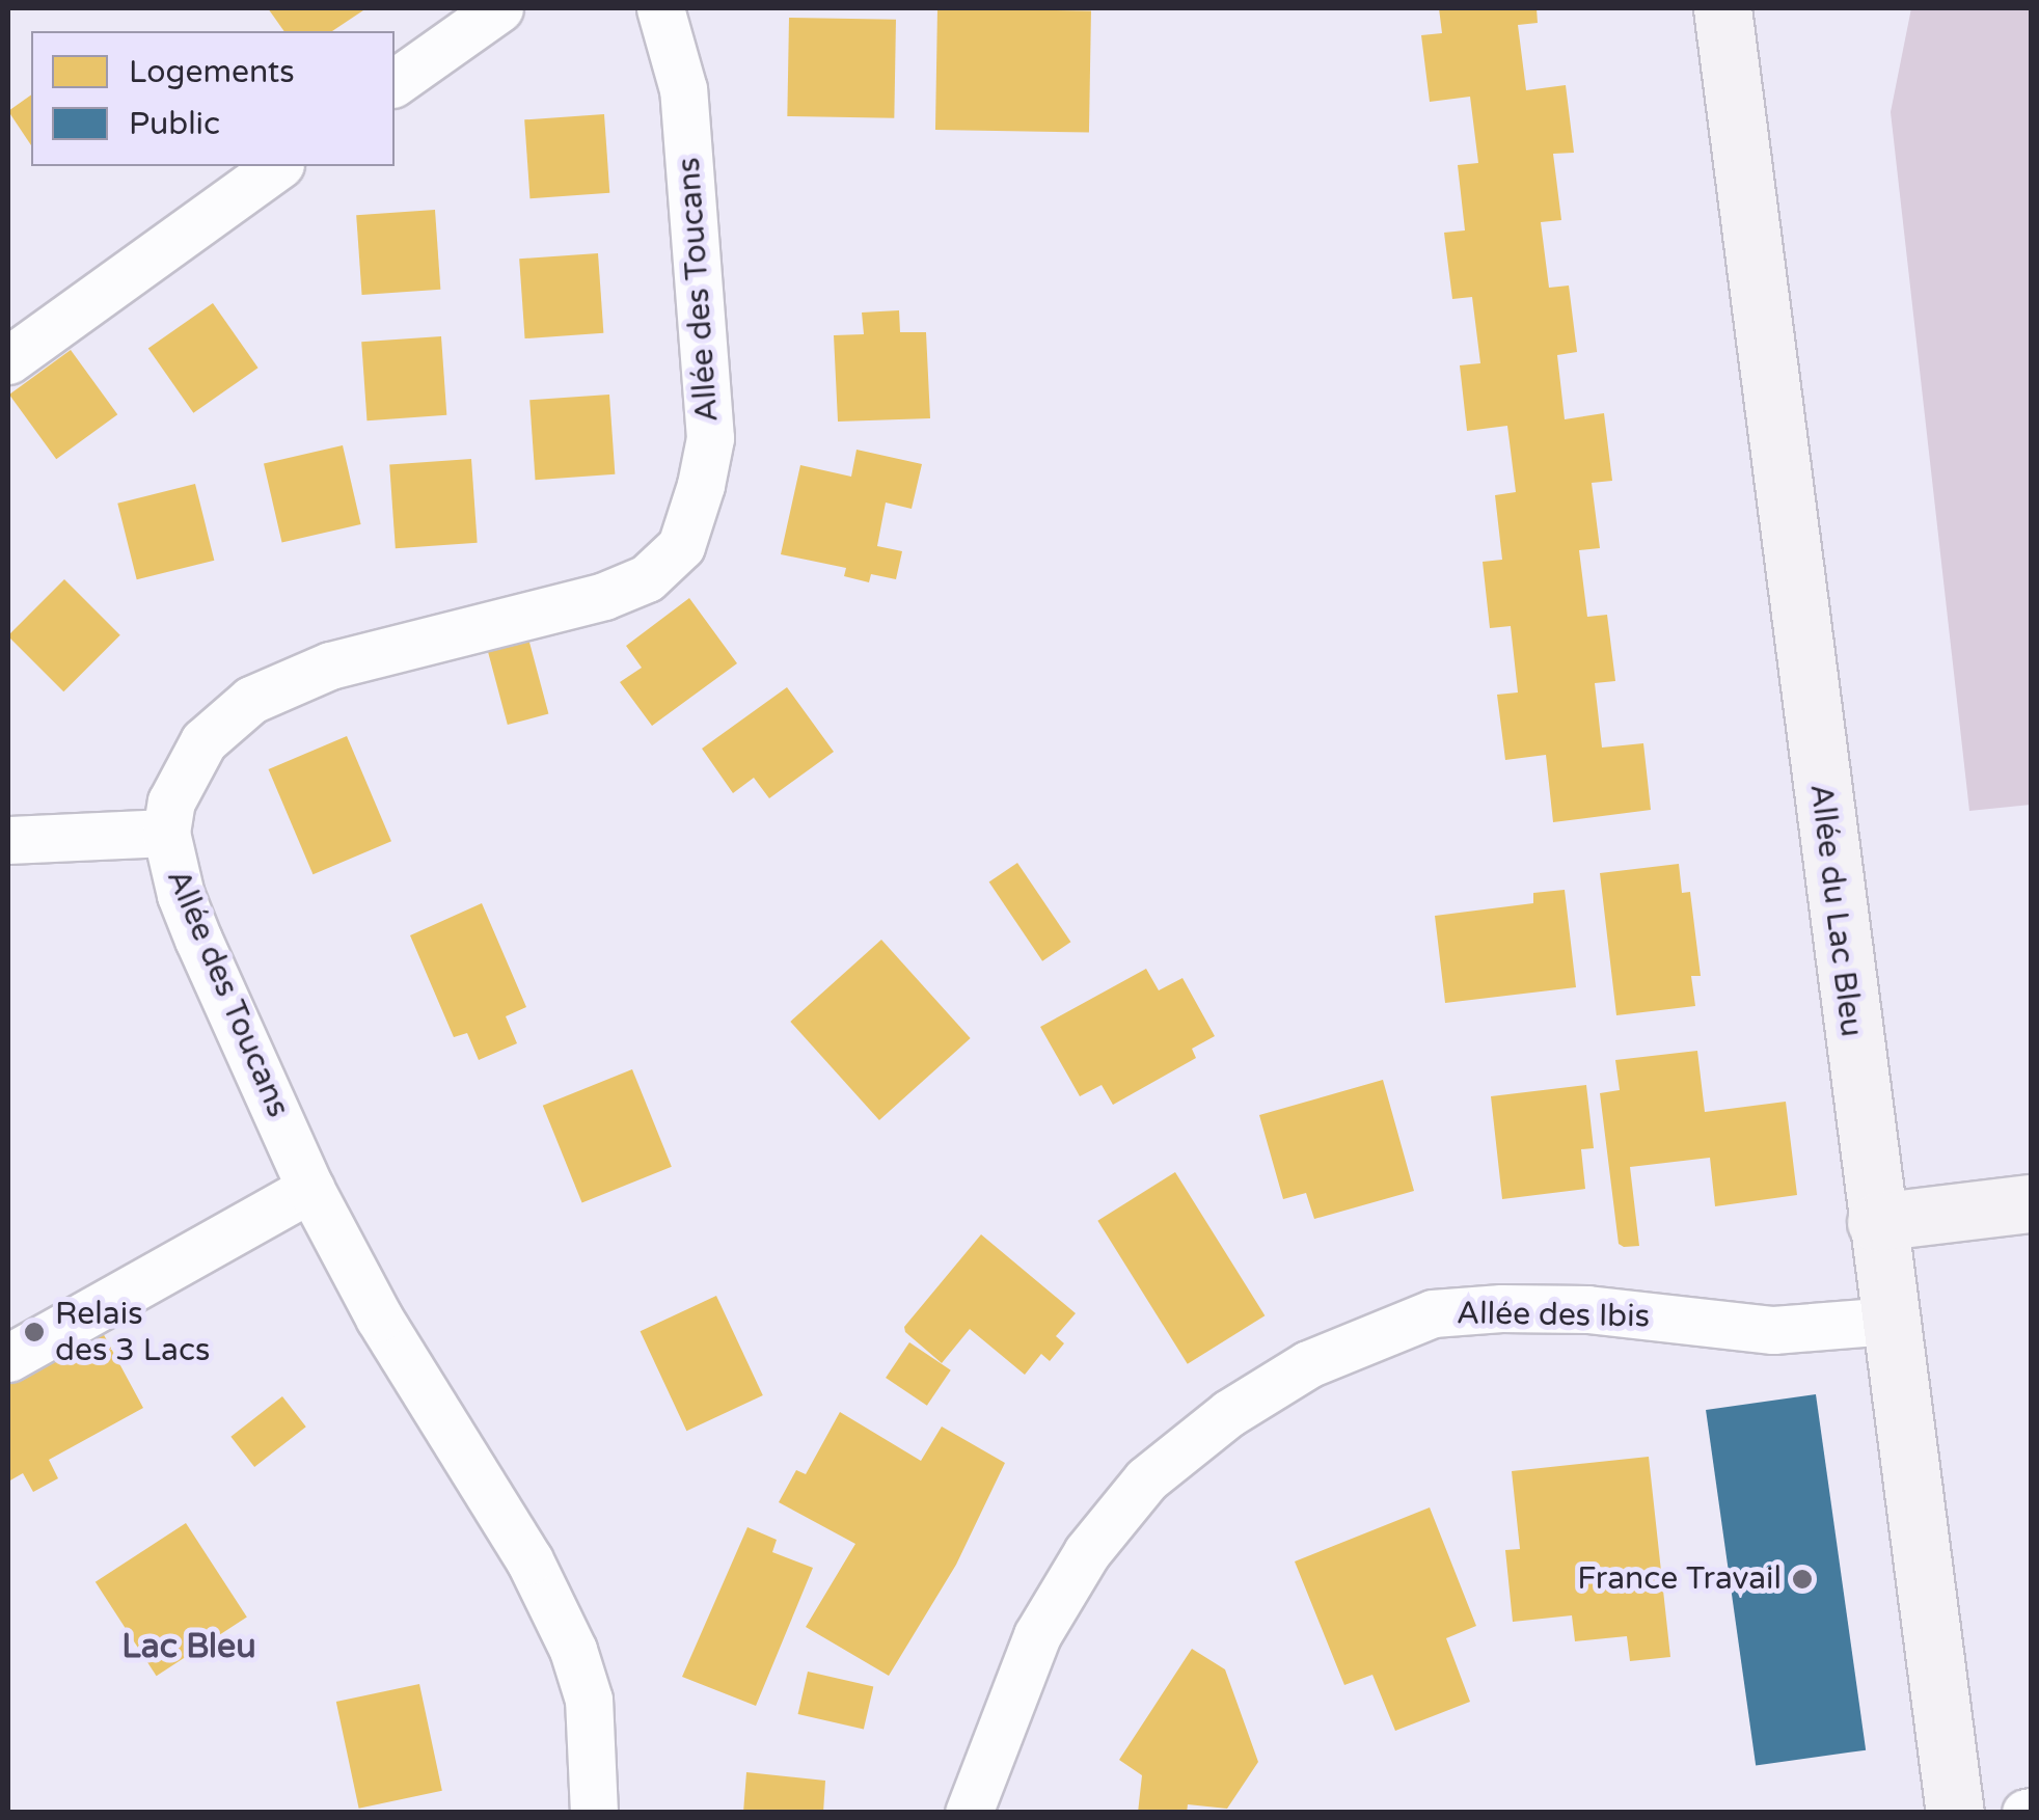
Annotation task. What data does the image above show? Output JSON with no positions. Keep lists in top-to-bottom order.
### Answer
{
  "streets": {
    "street": ["Allée des Toucans", "Allée du Lac Bleu", "Allée des Ibis"]
  },
  "crossings": [
    ["Allée du Lac Bleu", "Allée des Ibis"]
  ],
  "districts": ["Lac Bleu"],
  "places": ["Relais des 3 Lacs", "France Travail"],
  "legend": ["Logements", "Public"]
}
